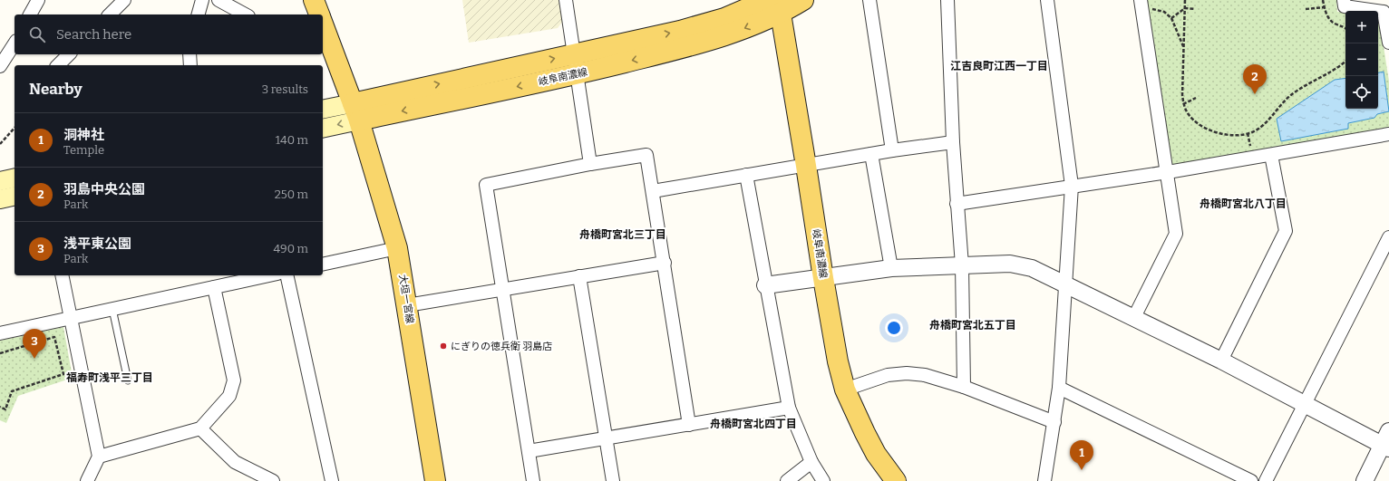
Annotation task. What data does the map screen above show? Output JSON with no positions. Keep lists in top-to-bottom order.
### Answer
{
  "streets": {
    "main road": ["岐阜南濃線", "大垣一宮線"]
  },
  "crossings": [
    ["岐阜南濃線", "大垣一宮線"]
  ],
  "districts": [
    "江吉良町江西一丁目",
    "舟橋町宮北八丁目",
    "舟橋町宮北三丁目",
    "舟橋町宮北五丁目",
    "福寿町浅平三丁目",
    "舟橋町宮北四丁目"
  ],
  "places": ["にぎりの徳兵衛 羽島店"],
  "page": {
    "map_buttons": ["+", "−"],
    "search": "Search here",
    "pins": ["2", "3", "1"],
    "heading": ["Nearby", "3 results"],
    "list": [
      {
        "mark": "1",
        "name": "洞神社",
        "note": "Temple",
        "value": "140 m"
      },
      {
        "mark": "2",
        "name": "羽島中央公園",
        "note": "Park",
        "value": "250 m"
      },
      {
        "mark": "3",
        "name": "浅平東公園",
        "note": "Park",
        "value": "490 m"
      }
    ]
  }
}
